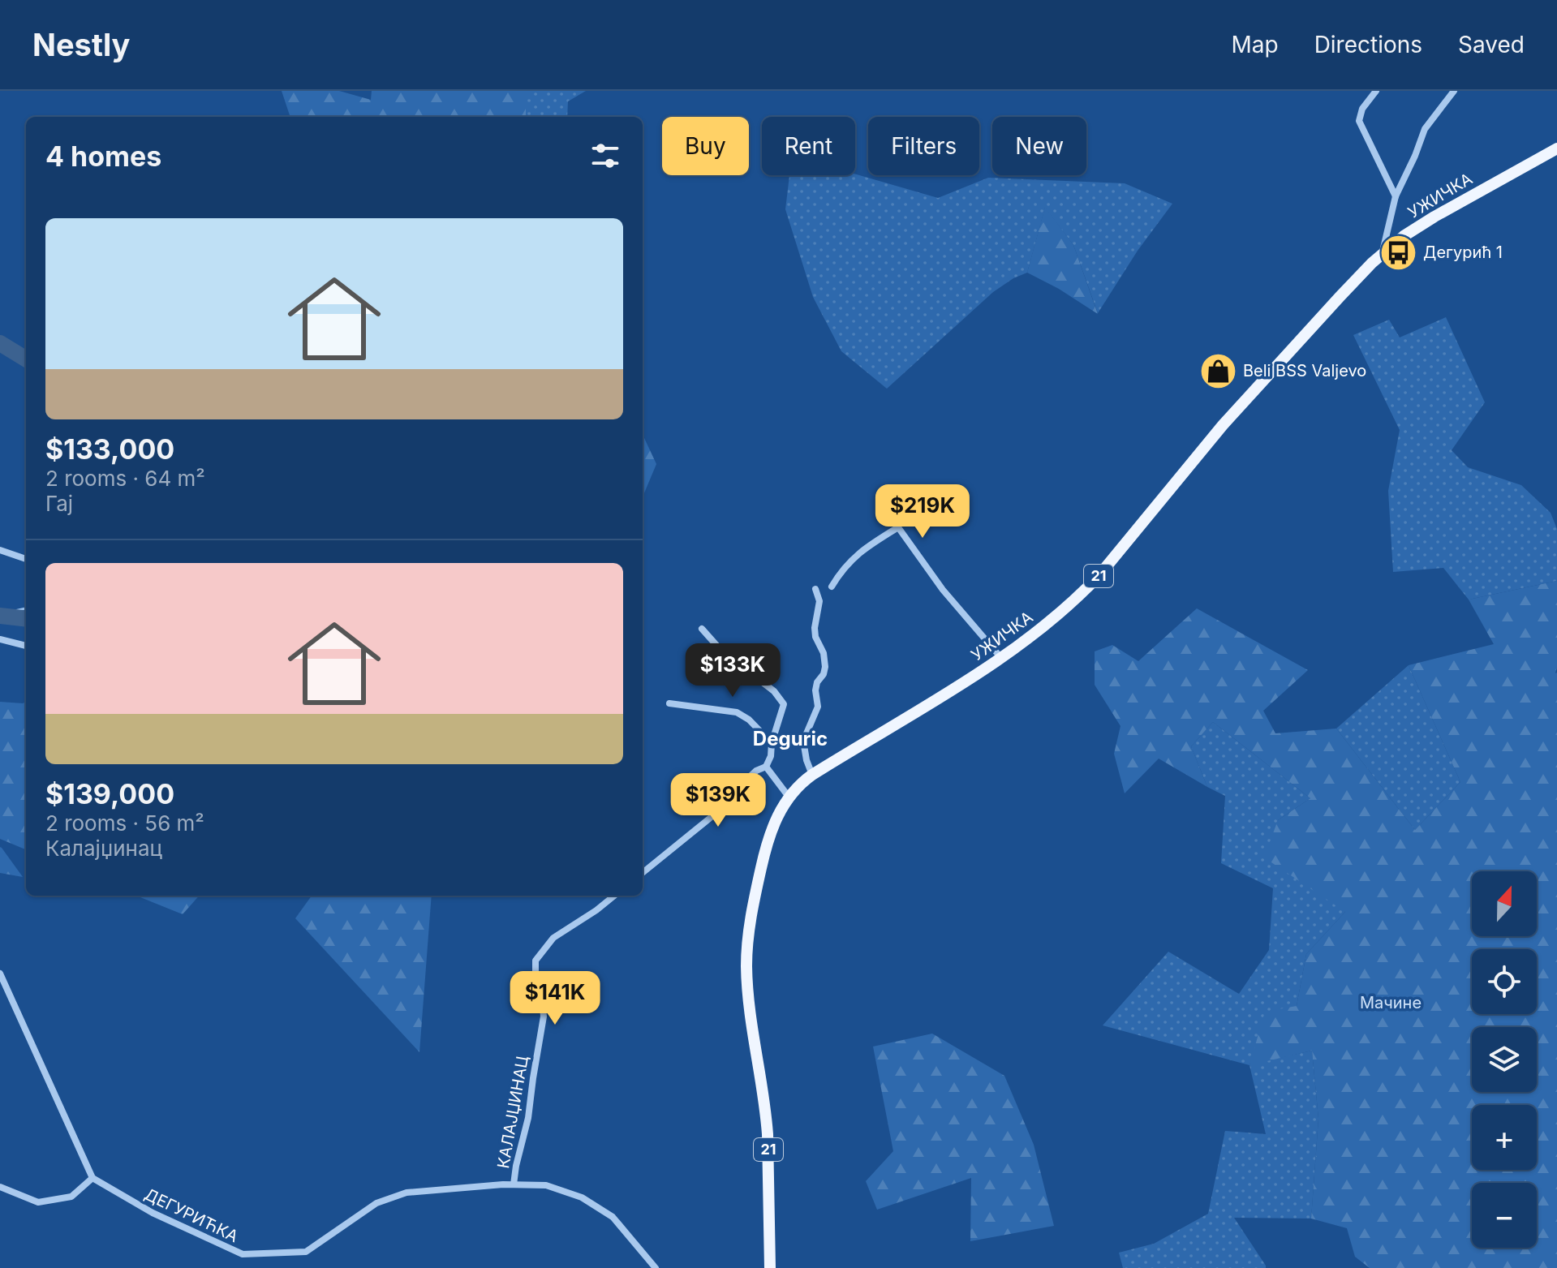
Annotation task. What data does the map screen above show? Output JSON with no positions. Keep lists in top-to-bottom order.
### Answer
{
  "streets": {
    "main road": ["УЖИЧКА", "21"],
    "street": ["КАЛАЈЏИНАЦ", "ДЕГУРИЋКА"]
  },
  "crossings": [
    ["КАЛАЈЏИНАЦ", "ДЕГУРИЋКА"]
  ],
  "districts": ["Deguric"],
  "parks": ["Мачине"],
  "places": {
    "bus stop": ["Дегурић 1"],
    "shop": ["Beli BSS Valjevo"]
  },
  "north": "top",
  "page": {
    "header": "Nestly",
    "nav": ["Map", "Directions", "Saved"],
    "chip": [
      "Buy",
      "Rent",
      "Filters",
      "New"
    ],
    "heading": "4 homes",
    "list": [
      {
        "name": "$133,000",
        "note": "2 rooms · 64 m² · Гај"
      },
      {
        "name": "$139,000",
        "note": "2 rooms · 56 m² · Калајџинац"
      }
    ],
    "price": [
      "$219K",
      "$133K",
      "$139K",
      "$141K"
    ],
    "map_buttons": ["+", "−"]
  }
}
